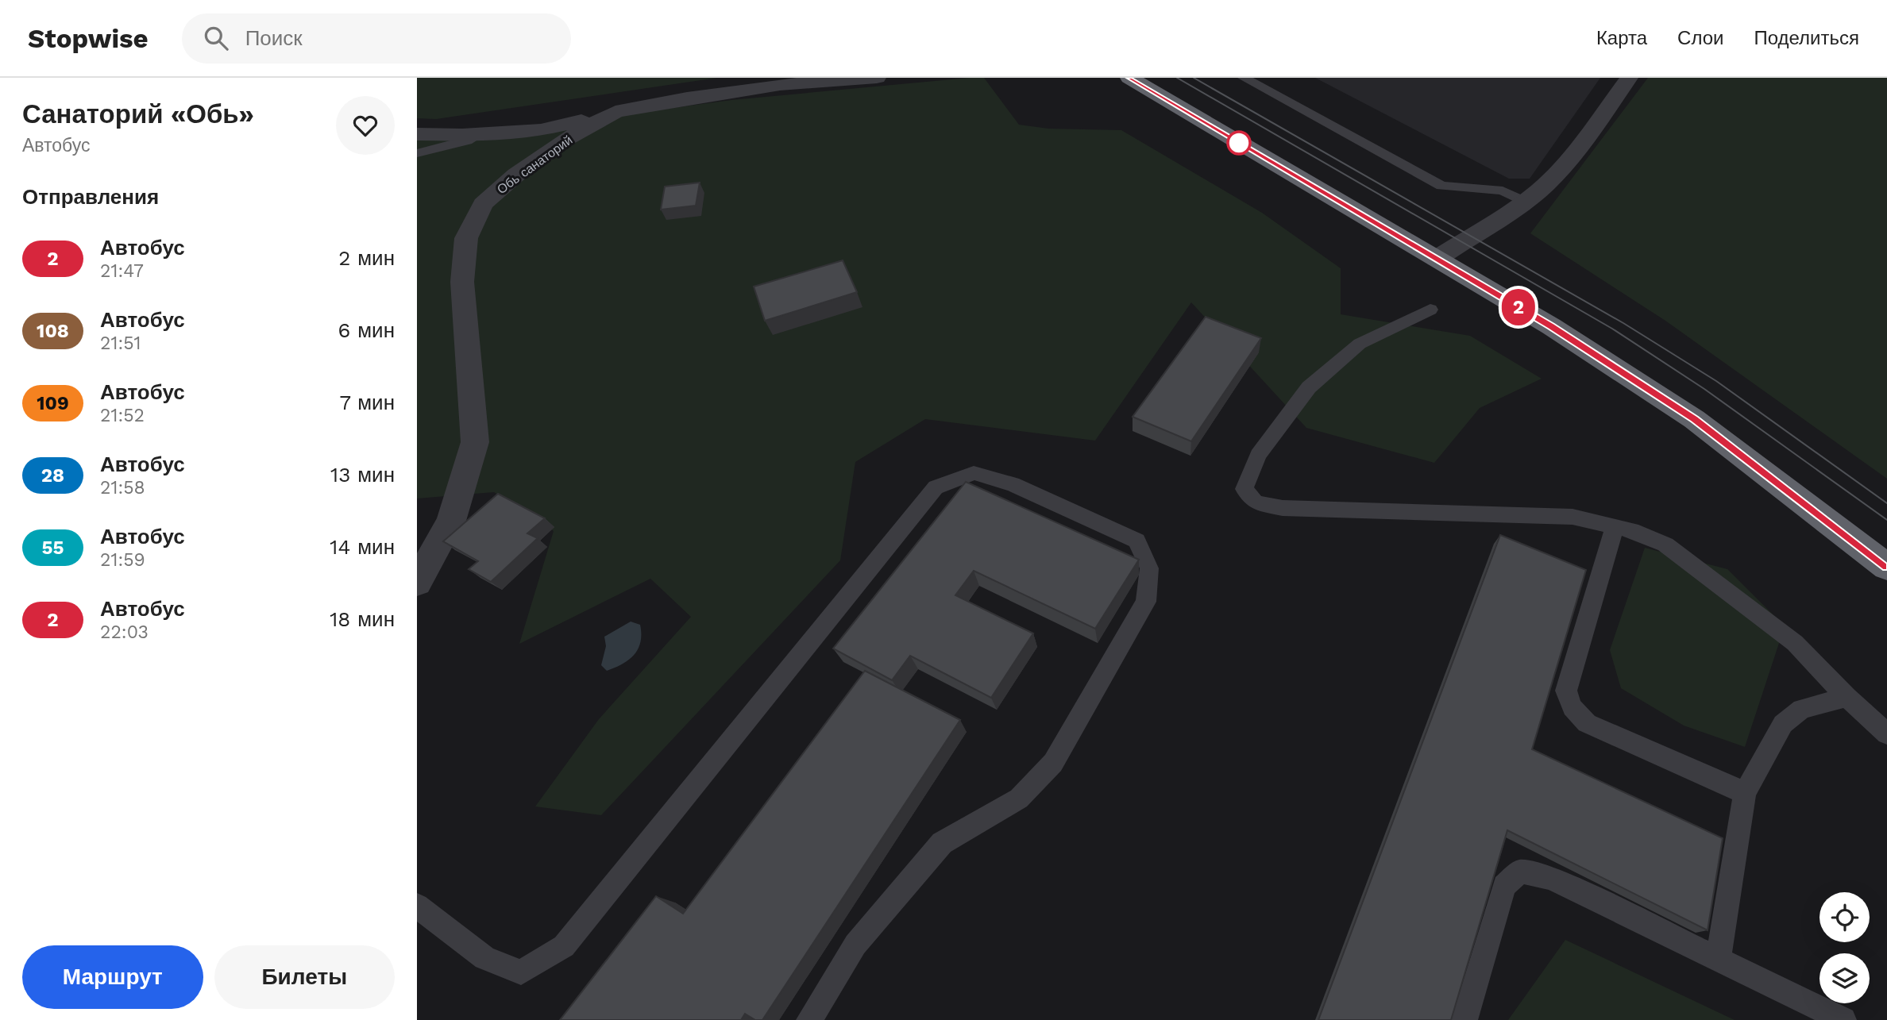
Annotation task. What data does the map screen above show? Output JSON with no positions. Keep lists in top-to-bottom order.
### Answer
{
  "streets": {
    "street": ["Обь санаторий"]
  },
  "lines": ["bus line 2"],
  "page": {
    "header": "Stopwise",
    "search": "Поиск",
    "nav": ["Карта", "Слои", "Поделиться"],
    "heading": [
      ["Санаторий «Обь»", "Автобус"],
      "Отправления"
    ],
    "on_map": "2",
    "list": [
      {
        "mark": "2",
        "name": "Автобус",
        "note": "21:47",
        "value": "2 мин"
      },
      {
        "mark": "108",
        "name": "Автобус",
        "note": "21:51",
        "value": "6 мин"
      },
      {
        "mark": "109",
        "name": "Автобус",
        "note": "21:52",
        "value": "7 мин"
      },
      {
        "mark": "28",
        "name": "Автобус",
        "note": "21:58",
        "value": "13 мин"
      },
      {
        "mark": "55",
        "name": "Автобус",
        "note": "21:59",
        "value": "14 мин"
      },
      {
        "mark": "2",
        "name": "Автобус",
        "note": "22:03",
        "value": "18 мин"
      }
    ],
    "buttons": ["Маршрут", "Билеты"]
  }
}
